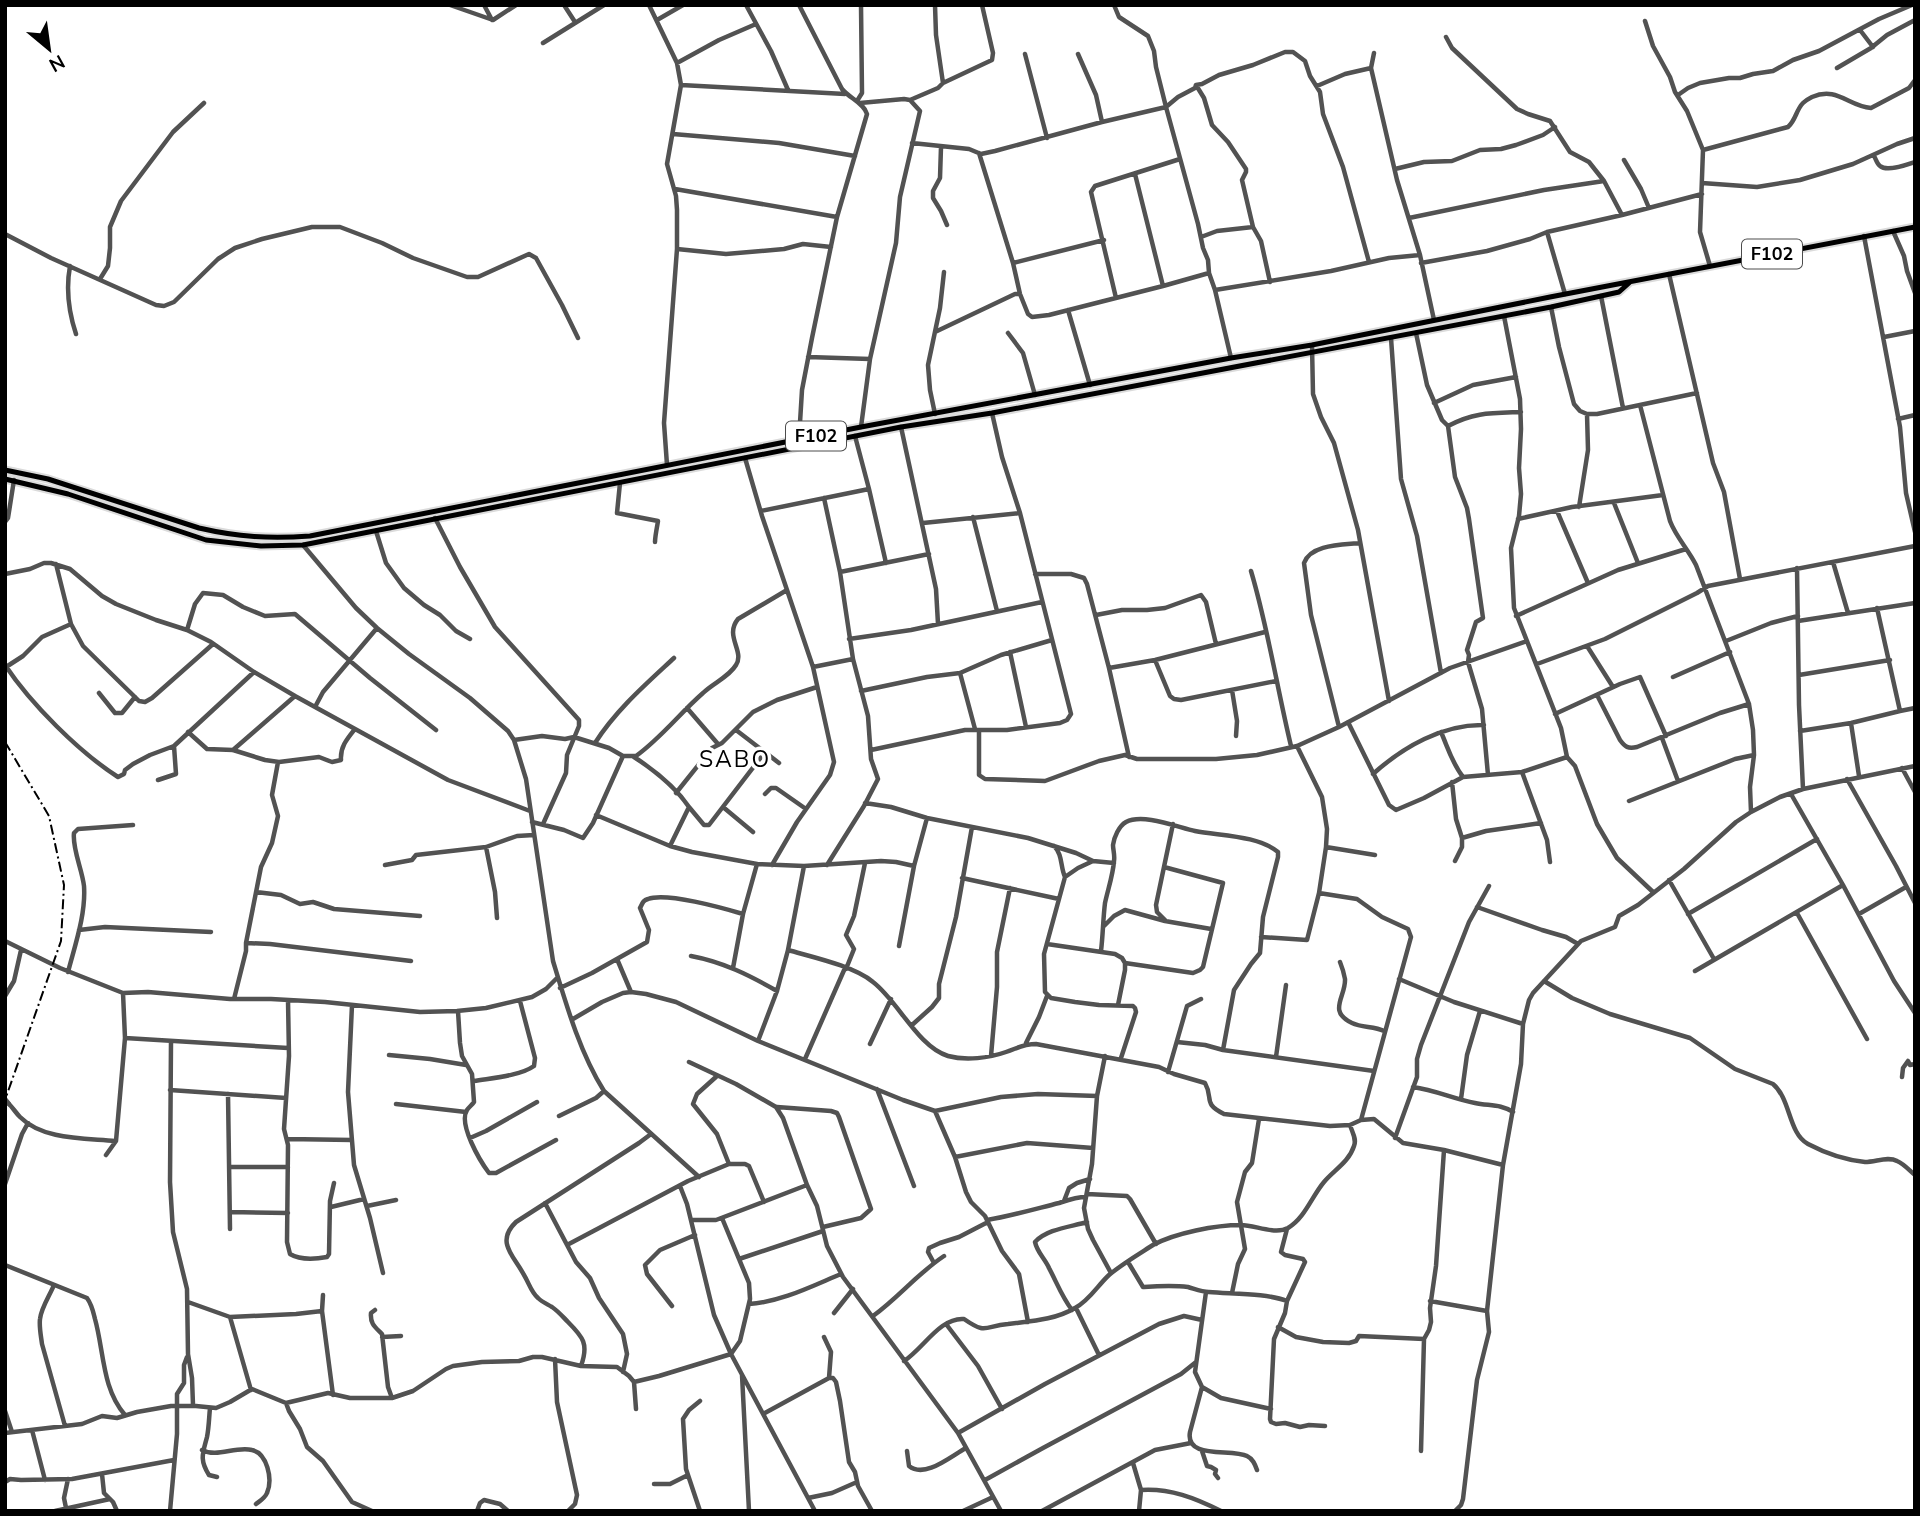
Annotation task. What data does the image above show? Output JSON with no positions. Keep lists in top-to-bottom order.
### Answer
{
  "streets": {
    "main road": ["F102"]
  },
  "districts": ["SABO"],
  "north": "bottom right"
}
